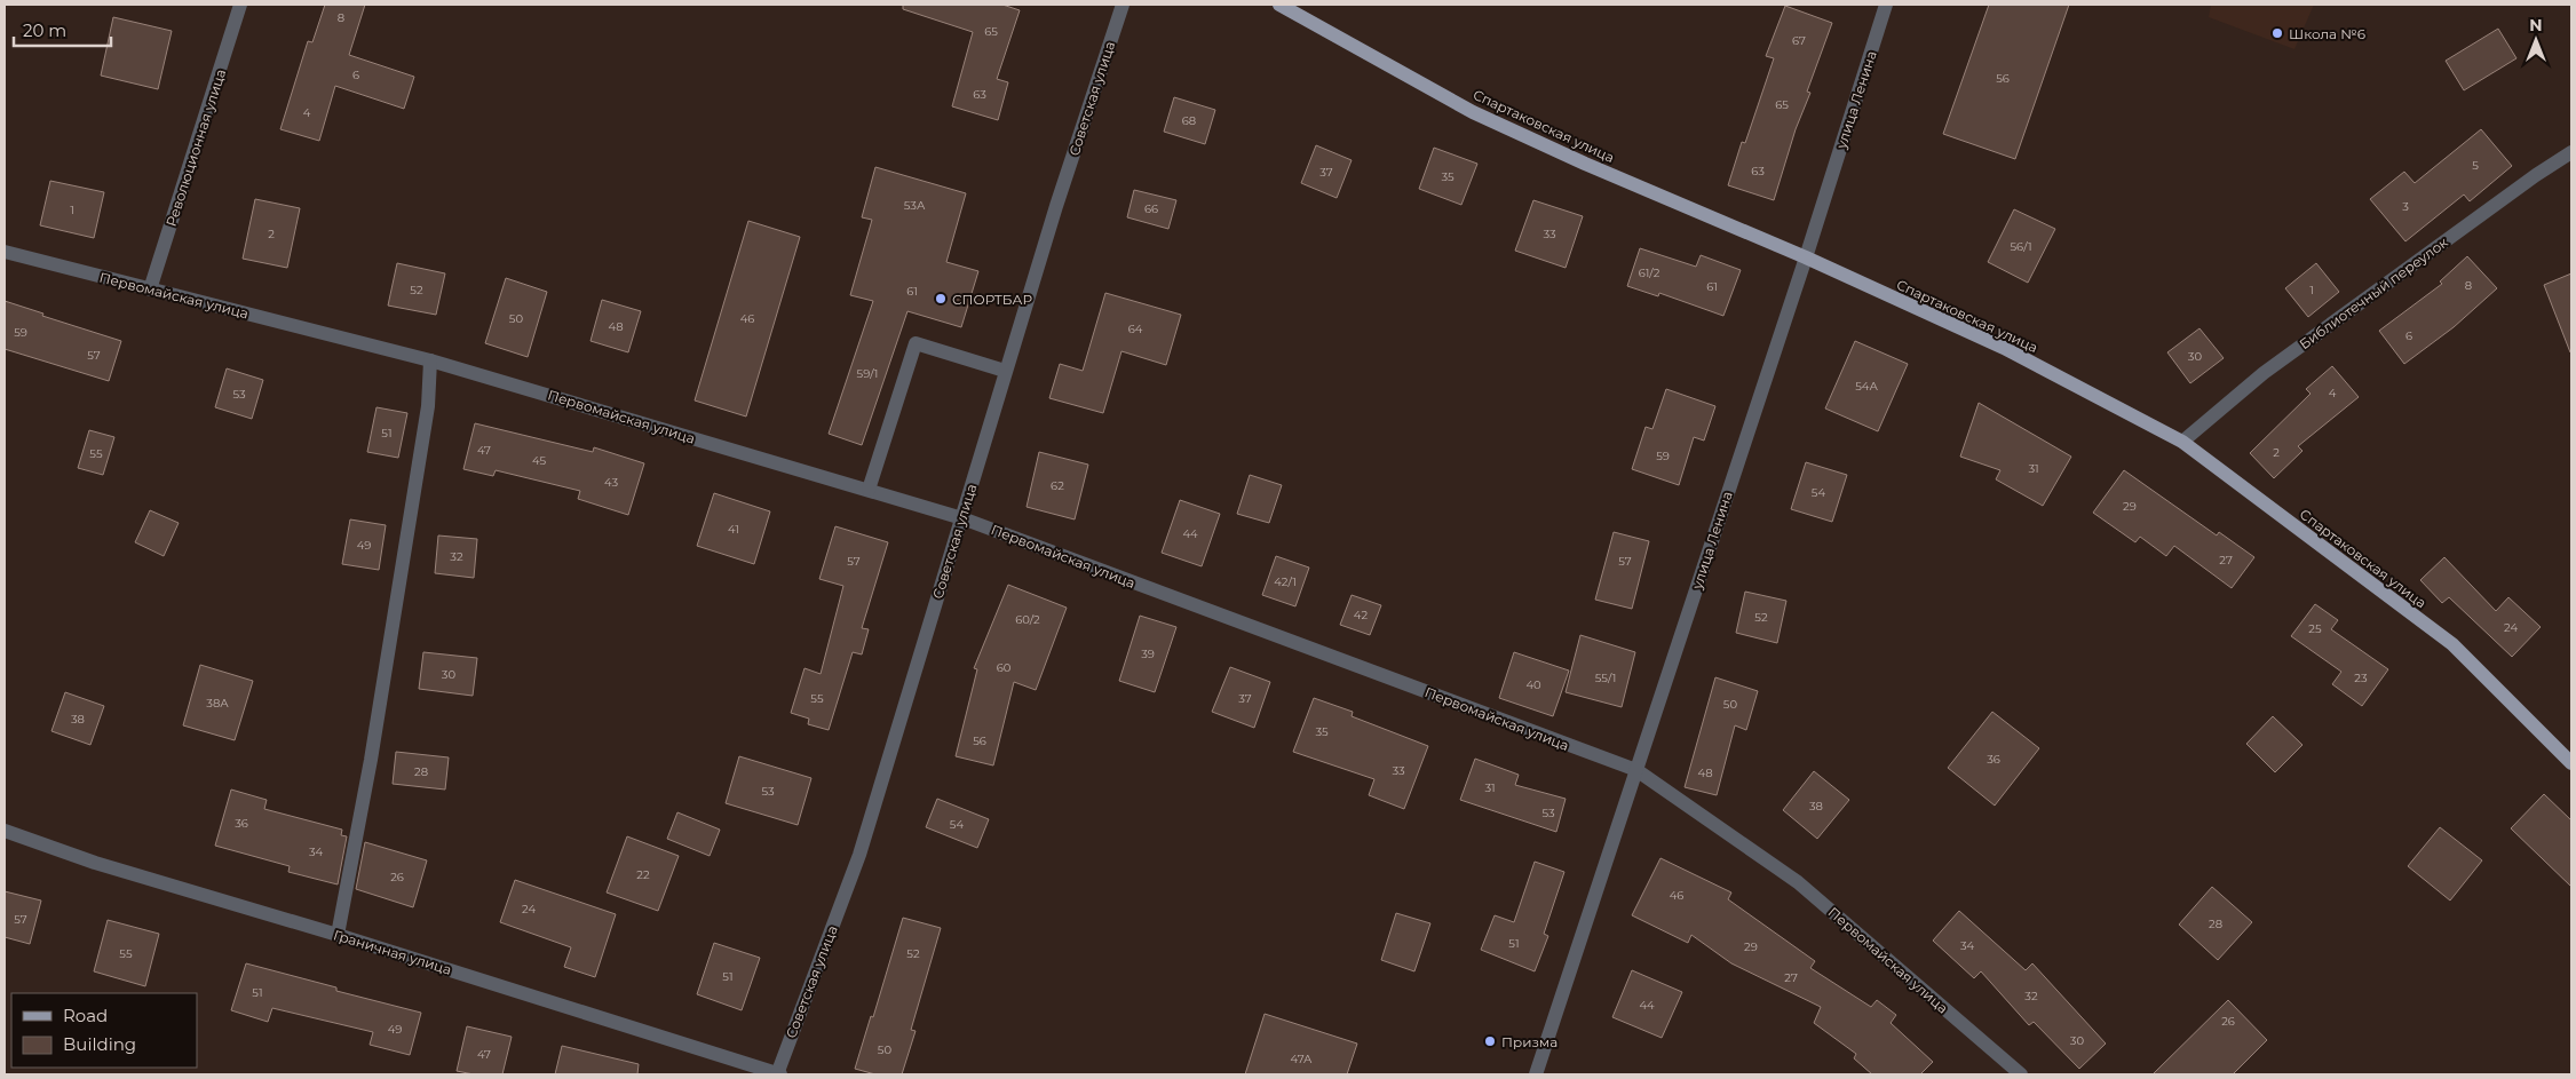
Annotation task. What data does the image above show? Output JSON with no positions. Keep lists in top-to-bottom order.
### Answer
{
  "streets": {
    "main road": ["Спартаковская улица"],
    "street": [
      "Советская улица",
      "улица Ленина",
      "Революционная улица",
      "Библиотечный переулок",
      "Первомайская улица",
      "Граничная улица"
    ]
  },
  "crossings": [
    ["Советская улица", "Первомайская улица"],
    ["Советская улица", "Граничная улица"],
    ["улица Ленина", "Спартаковская улица"],
    ["улица Ленина", "Первомайская улица"],
    ["Спартаковская улица", "Библиотечный переулок"],
    ["Революционная улица", "Первомайская улица"]
  ],
  "places": ["Школа №6", "СПОРТБАР", "Призма"],
  "house_numbers": [
    "8",
    "65",
    "67",
    "6",
    "56",
    "63",
    "65",
    "4",
    "68",
    "5",
    "63",
    "37",
    "35",
    "53А",
    "3",
    "66",
    "1",
    "2",
    "33",
    "56/1",
    "61/2",
    "8",
    "61",
    "52",
    "1",
    "61",
    "50",
    "46",
    "48",
    "64",
    "59",
    "6",
    "57",
    "30",
    "59/1",
    "54А",
    "4",
    "53",
    "51",
    "47",
    "2",
    "55",
    "59",
    "45",
    "31",
    "43",
    "62",
    "54",
    "29",
    "41",
    "44",
    "49",
    "32",
    "27",
    "57",
    "57",
    "42/1",
    "42",
    "52",
    "60/2",
    "24",
    "25",
    "39",
    "60",
    "30",
    "55/1",
    "23",
    "40",
    "55",
    "37",
    "38А",
    "50",
    "38",
    "35",
    "56",
    "36",
    "33",
    "28",
    "48",
    "31",
    "53",
    "38",
    "53",
    "36",
    "54",
    "34",
    "22",
    "26",
    "46",
    "24",
    "57",
    "28",
    "51",
    "34",
    "29",
    "55",
    "52",
    "51",
    "27",
    "51",
    "32",
    "44",
    "26",
    "49",
    "30",
    "50",
    "47",
    "47А"
  ],
  "legend": ["Road", "Building"],
  "scale_bar": "20 m",
  "north": "top"
}
